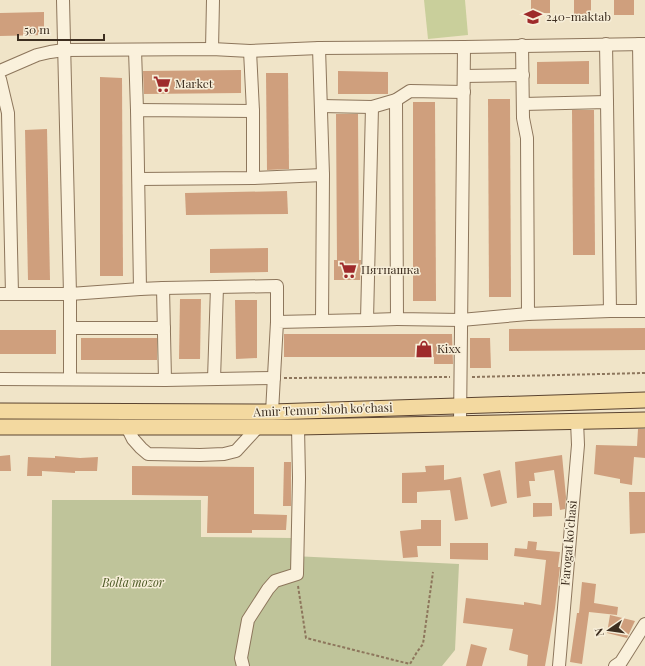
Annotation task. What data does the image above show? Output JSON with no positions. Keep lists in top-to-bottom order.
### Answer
{
  "streets": {
    "main road": ["Amir Temur shoh ko'chasi"],
    "street": ["Farogat ko'chasi"]
  },
  "crossings": [
    ["Amir Temur shoh ko'chasi", "Farogat ko'chasi"]
  ],
  "parks": ["Bolta mozor"],
  "places": {
    "school or university": ["240-maktab"],
    "supermarket": ["Market", "Пятнашка"],
    "shop": ["Kixx"]
  },
  "scale_bar": "50 m",
  "north": "left"
}
